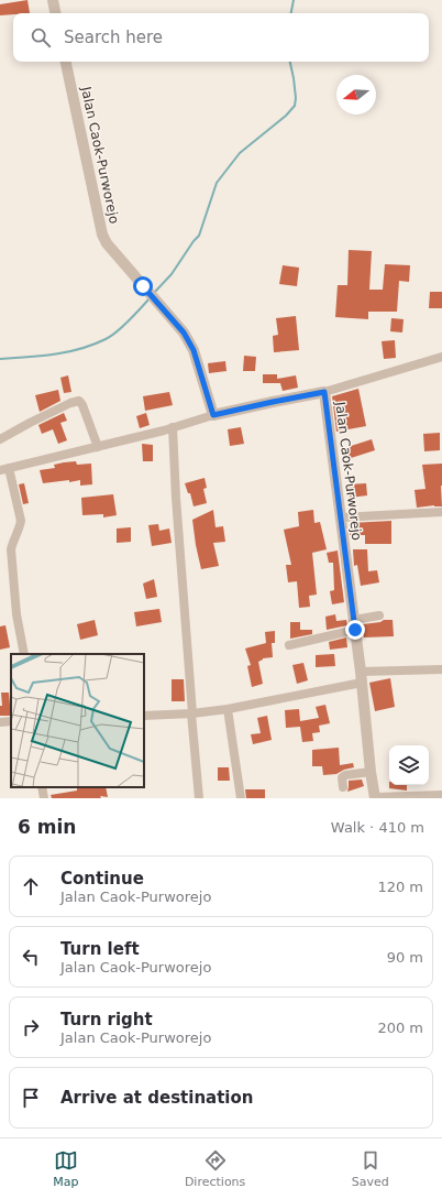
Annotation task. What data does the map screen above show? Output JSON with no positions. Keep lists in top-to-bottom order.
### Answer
{
  "streets": {
    "street": ["Jalan Caok-Purworejo"]
  },
  "north": "left",
  "page": {
    "search": "Search here",
    "heading": ["6 min", "Walk · 410 m"],
    "list": [
      ["Continue", "Jalan Caok-Purworejo", "120 m"],
      ["Turn left", "Jalan Caok-Purworejo", "90 m"],
      ["Turn right", "Jalan Caok-Purworejo", "200 m"],
      "Arrive at destination"
    ],
    "nav": ["Map", "Directions", "Saved"]
  }
}
